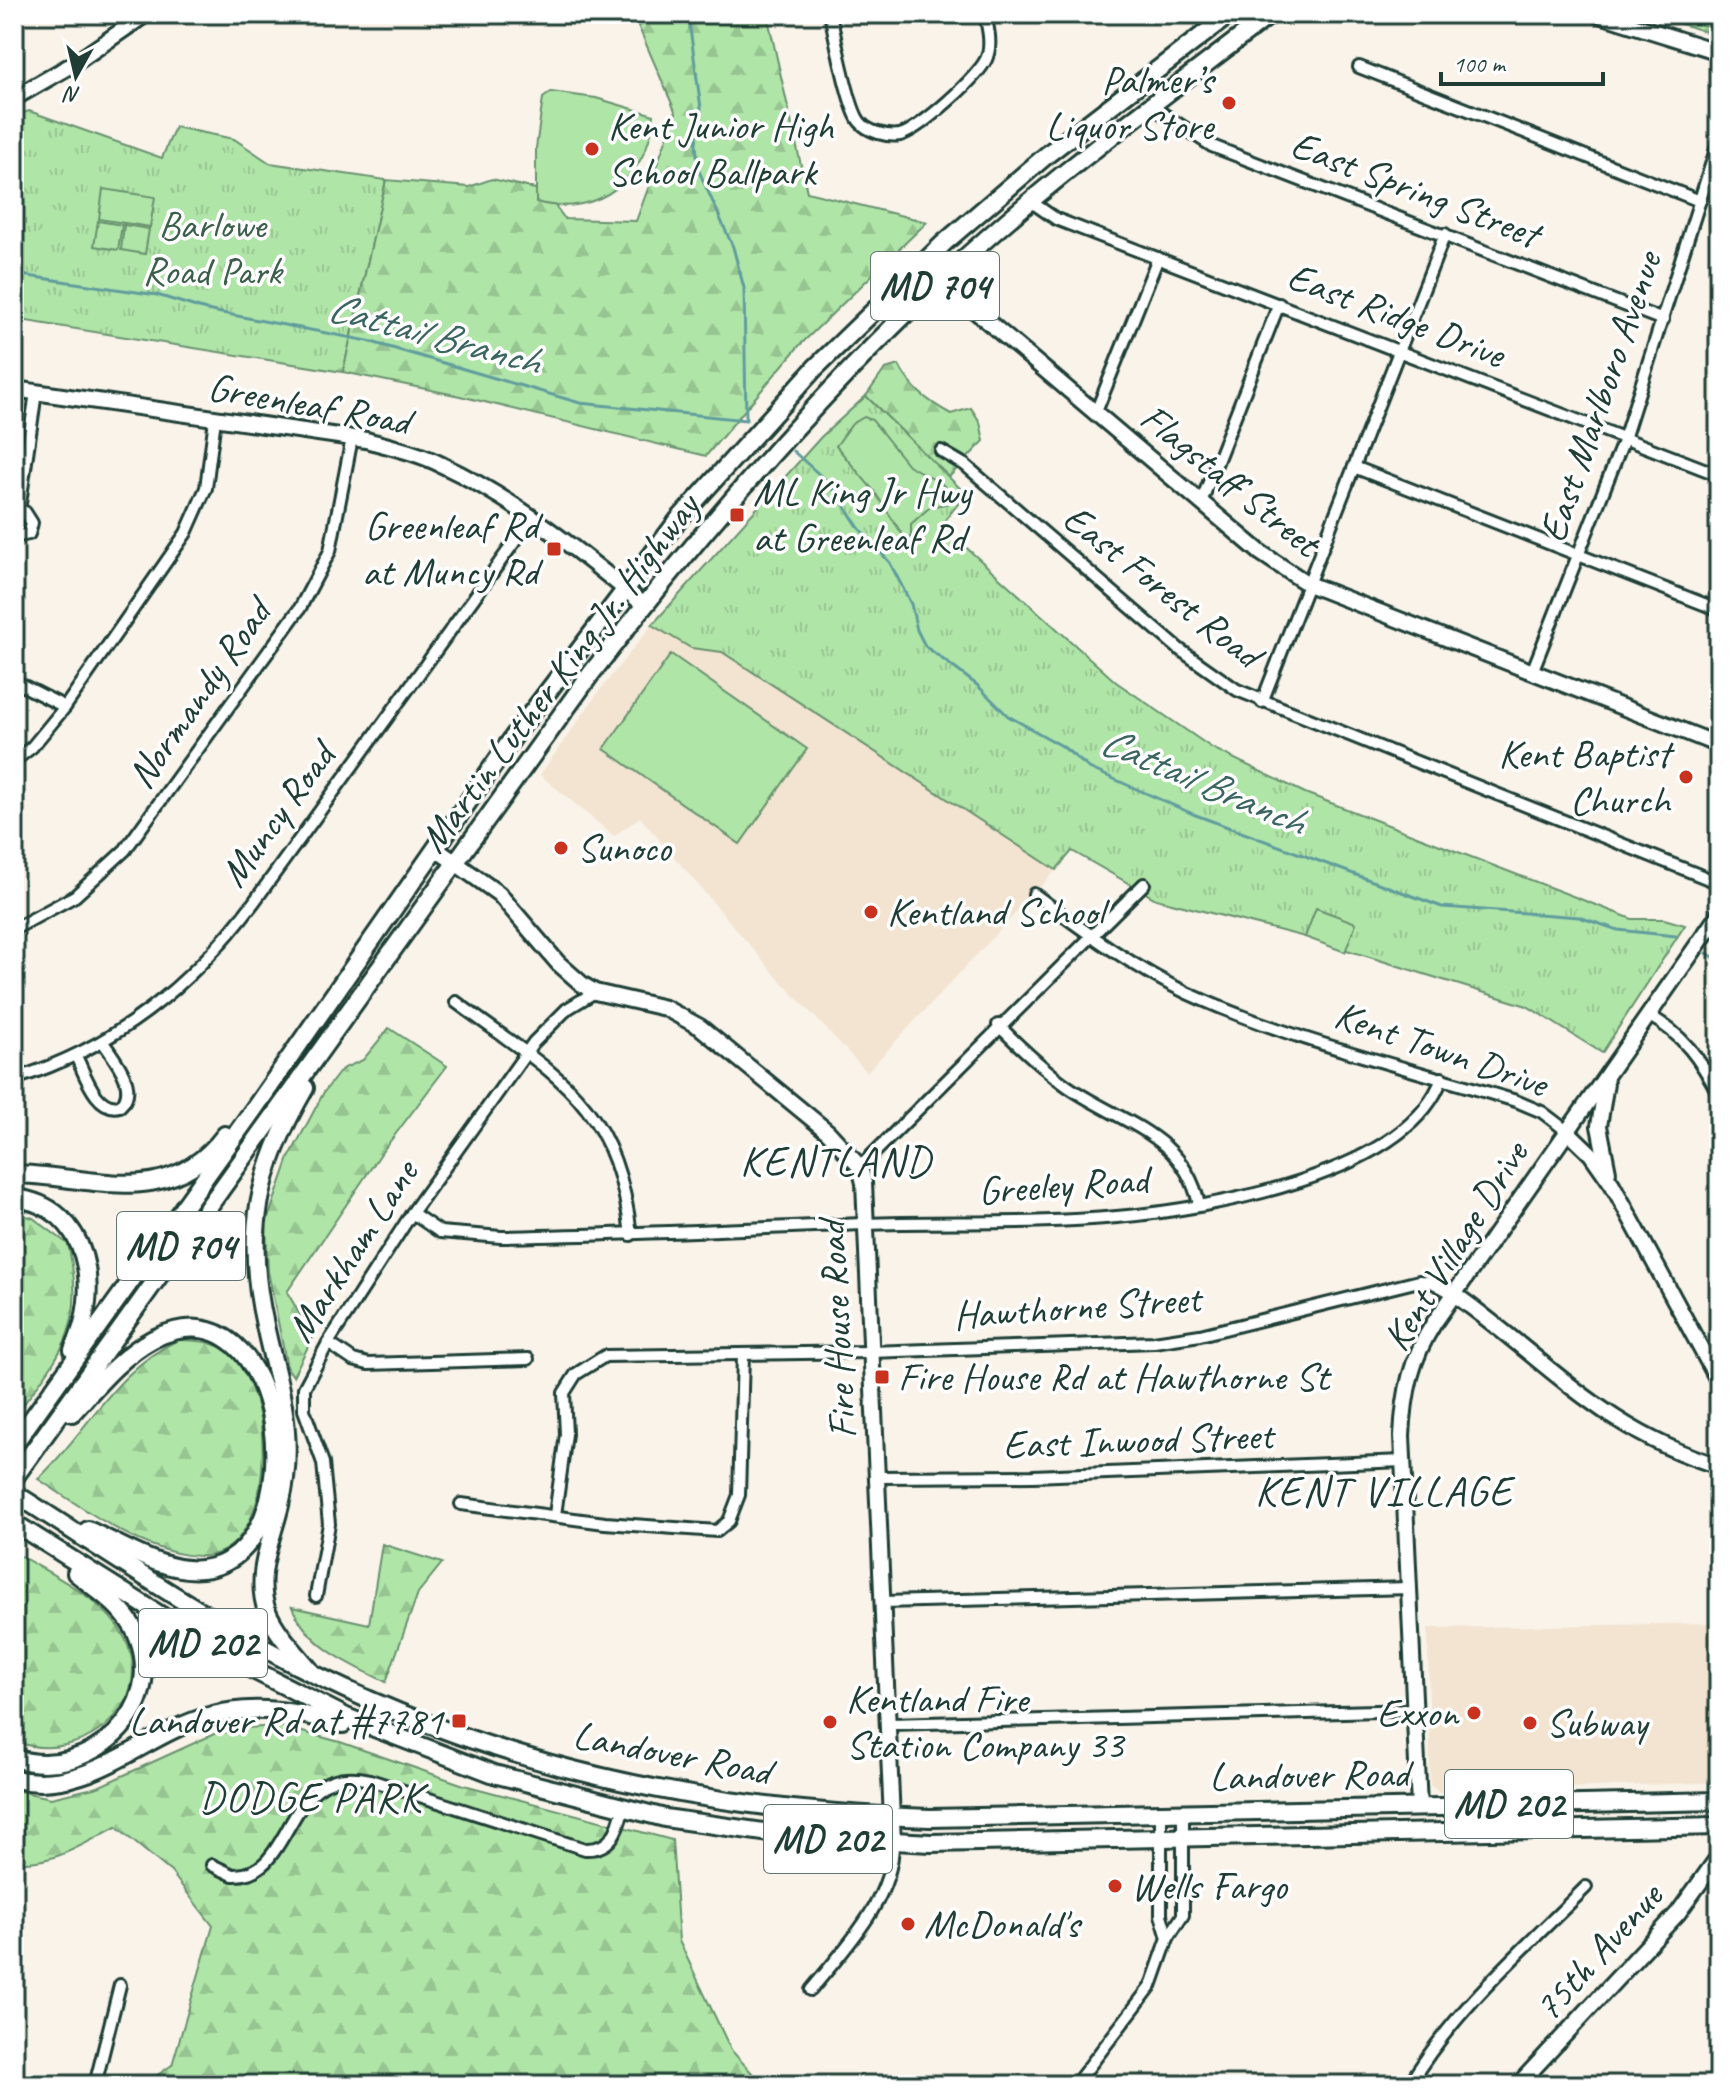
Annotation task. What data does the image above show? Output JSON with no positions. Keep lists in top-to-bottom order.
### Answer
{
  "streets": {
    "main road": [
      "MD 704",
      "Martin Luther King Jr. Highway",
      "MD 202",
      "Landover Road"
    ],
    "street": [
      "East Spring Street",
      "East Ridge Drive",
      "East Marlboro Avenue",
      "Greenleaf Road",
      "Flagstaff Street",
      "East Forest Road",
      "Normandy Road",
      "Muncy Road",
      "Kent Town Drive",
      "Greeley Road",
      "Kent Village Drive",
      "Markham Lane",
      "Hawthorne Street",
      "Fire House Road",
      "East Inwood Street",
      "75th Avenue"
    ]
  },
  "crossings": [
    ["East Spring Street", "East Marlboro Avenue"],
    ["East Spring Street", "Martin Luther King Jr. Highway"],
    ["East Ridge Drive", "East Marlboro Avenue"],
    ["East Ridge Drive", "Martin Luther King Jr. Highway"],
    ["East Marlboro Avenue", "Flagstaff Street"],
    ["Greenleaf Road", "Martin Luther King Jr. Highway"],
    ["Greenleaf Road", "Normandy Road"],
    ["Greenleaf Road", "Muncy Road"],
    ["Flagstaff Street", "Martin Luther King Jr. Highway"],
    ["Kent Town Drive", "Greeley Road"],
    ["Kent Town Drive", "Kent Village Drive"],
    ["Kent Town Drive", "Fire House Road"],
    ["Greeley Road", "Markham Lane"],
    ["Greeley Road", "Fire House Road"],
    ["Kent Village Drive", "Hawthorne Street"],
    ["Kent Village Drive", "East Inwood Street"],
    ["Kent Village Drive", "Landover Road"],
    ["Hawthorne Street", "Fire House Road"],
    ["Fire House Road", "East Inwood Street"],
    ["Fire House Road", "Landover Road"]
  ],
  "districts": ["KENTLAND", "KENT VILLAGE", "DODGE PARK"],
  "water": ["Cattail Branch"],
  "parks": ["Barlowe Road Park"],
  "places": {
    "other": [
      "Palmer’s Liquor Store",
      "Kent Junior High School Ballpark",
      "Kent Baptist Church",
      "Sunoco",
      "Kentland School",
      "Exxon",
      "Kentland Fire Station Company 33",
      "Subway",
      "Wells Fargo",
      "McDonald's"
    ],
    "transit": [
      "ML King Jr Hwy at Greenleaf Rd",
      "Greenleaf Rd at Muncy Rd",
      "Fire House Rd at Hawthorne St",
      "Landover Rd at #7781"
    ]
  },
  "scale_bar": "100 m",
  "north": "bottom"
}
